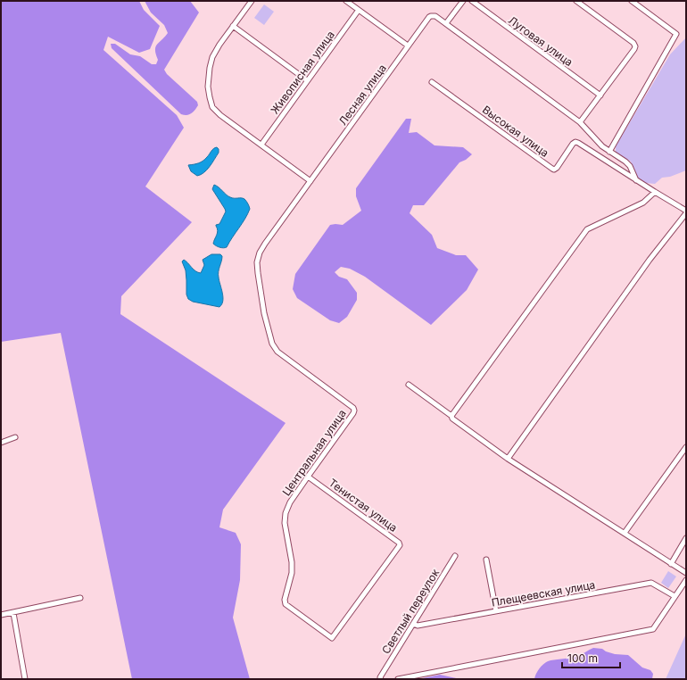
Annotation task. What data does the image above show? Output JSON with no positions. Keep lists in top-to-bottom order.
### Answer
{
  "streets": {
    "street": [
      "Луговая улица",
      "Живописная улица",
      "Лесная улица",
      "Высокая улица",
      "Центральная улица",
      "Тенистая улица",
      "Плещеевская улица",
      "Светлый переулок"
    ]
  },
  "crossings": [
    ["Лесная улица", "Центральная улица"],
    ["Центральная улица", "Тенистая улица"],
    ["Плещеевская улица", "Светлый переулок"]
  ],
  "scale_bar": "100 m"
}
